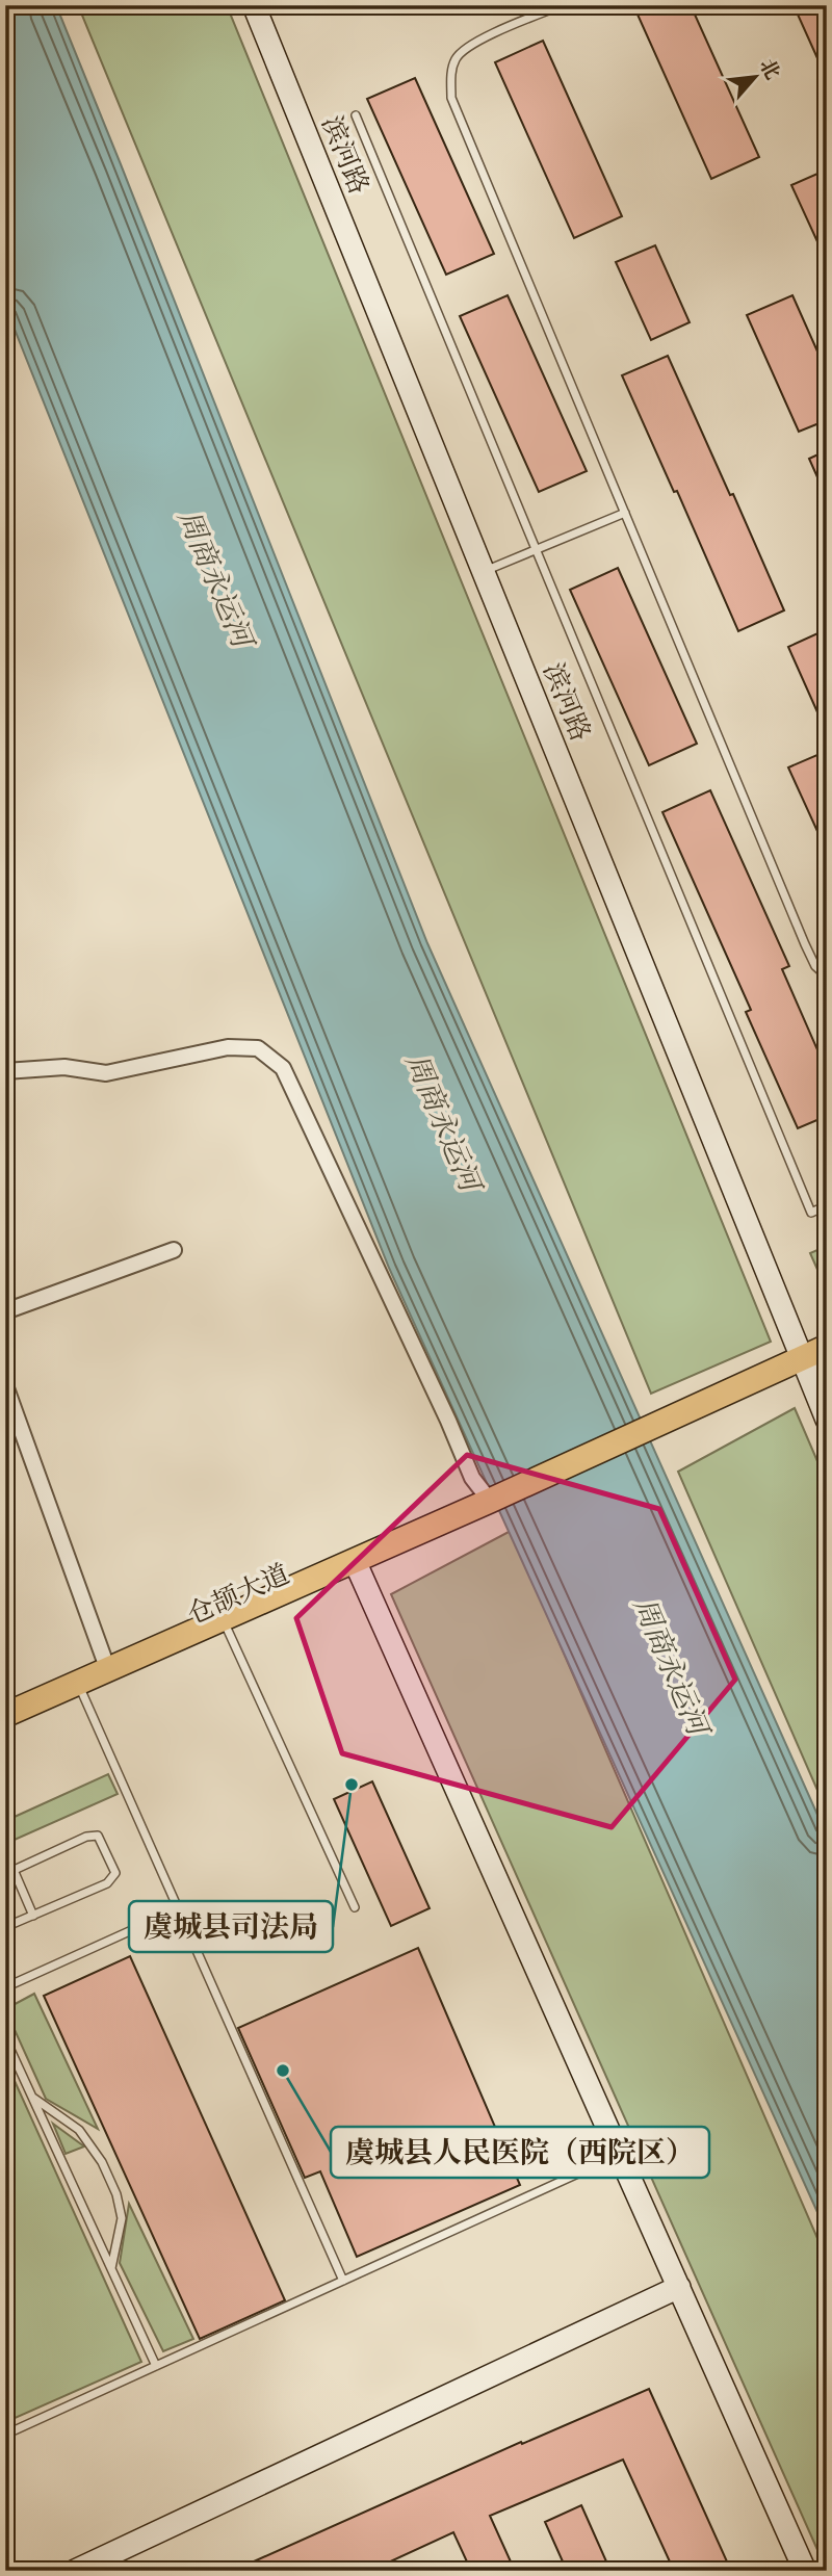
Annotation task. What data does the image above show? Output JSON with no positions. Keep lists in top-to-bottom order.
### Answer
{
  "streets": {
    "main road": ["仓颉大道"],
    "street": ["滨河路"]
  },
  "crossings": [
    ["滨河路", "仓颉大道"]
  ],
  "water": ["周商永运河"],
  "places": ["虞城县司法局", "虞城县人民医院（西院区）"],
  "north": "top right"
}
